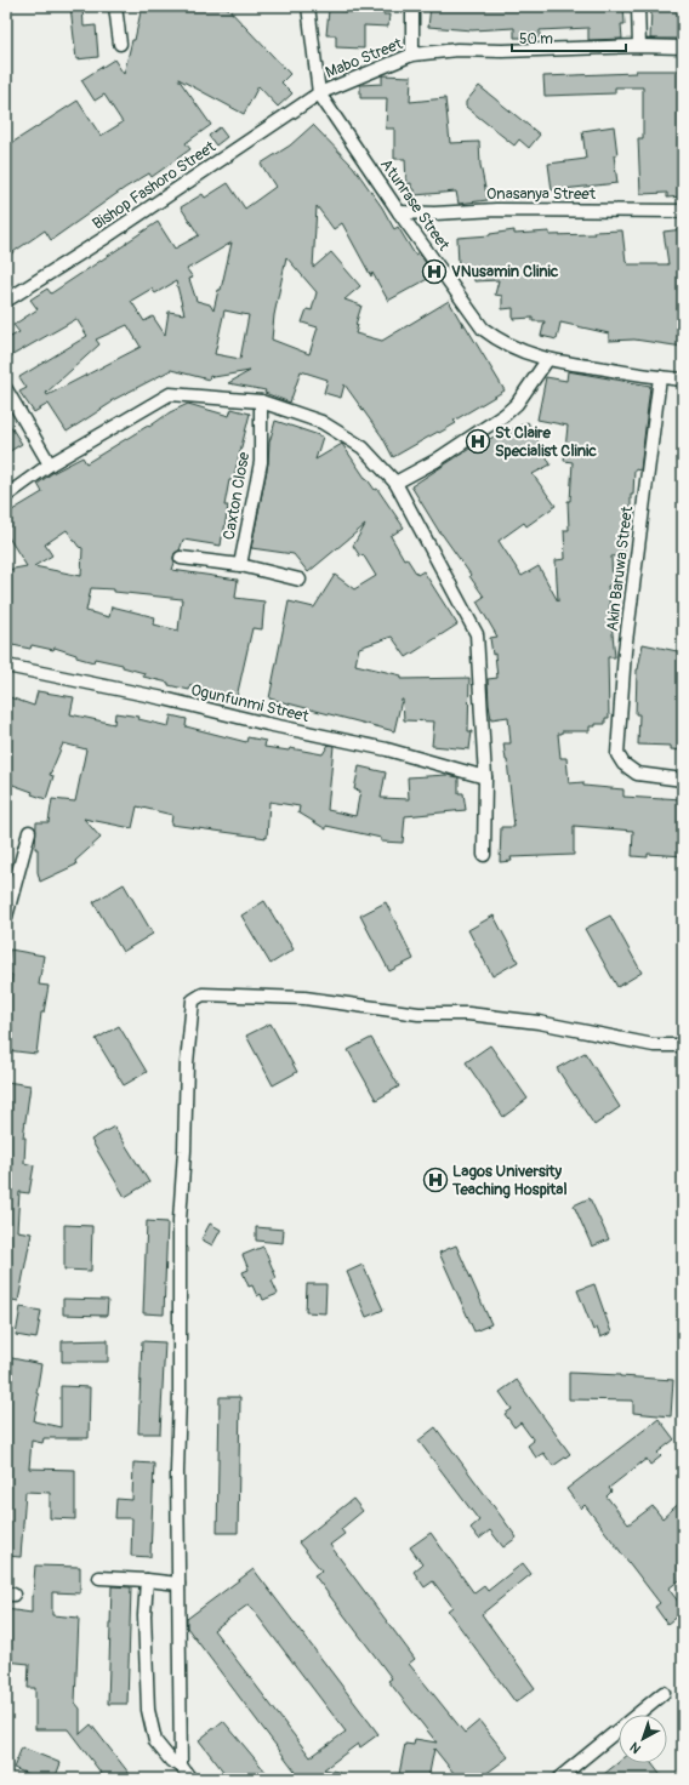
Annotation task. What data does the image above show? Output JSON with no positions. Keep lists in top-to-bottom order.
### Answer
{
  "streets": {
    "street": [
      "Mabo Street",
      "Bishop Fashoro Street",
      "Onasanya Street",
      "Atunrase Street",
      "Caxton Close",
      "Akin Baruwa Street",
      "Ogunfunmi Street"
    ]
  },
  "crossings": [
    ["Mabo Street", "Bishop Fashoro Street"],
    ["Mabo Street", "Atunrase Street"],
    ["Bishop Fashoro Street", "Atunrase Street"],
    ["Onasanya Street", "Atunrase Street"],
    ["Atunrase Street", "Akin Baruwa Street"]
  ],
  "places": {
    "hospital": ["VNusamin Clinic", "St Claire Specialist Clinic", "Lagos University Teaching Hospital"]
  },
  "scale_bar": "50 m",
  "north": "bottom left"
}
